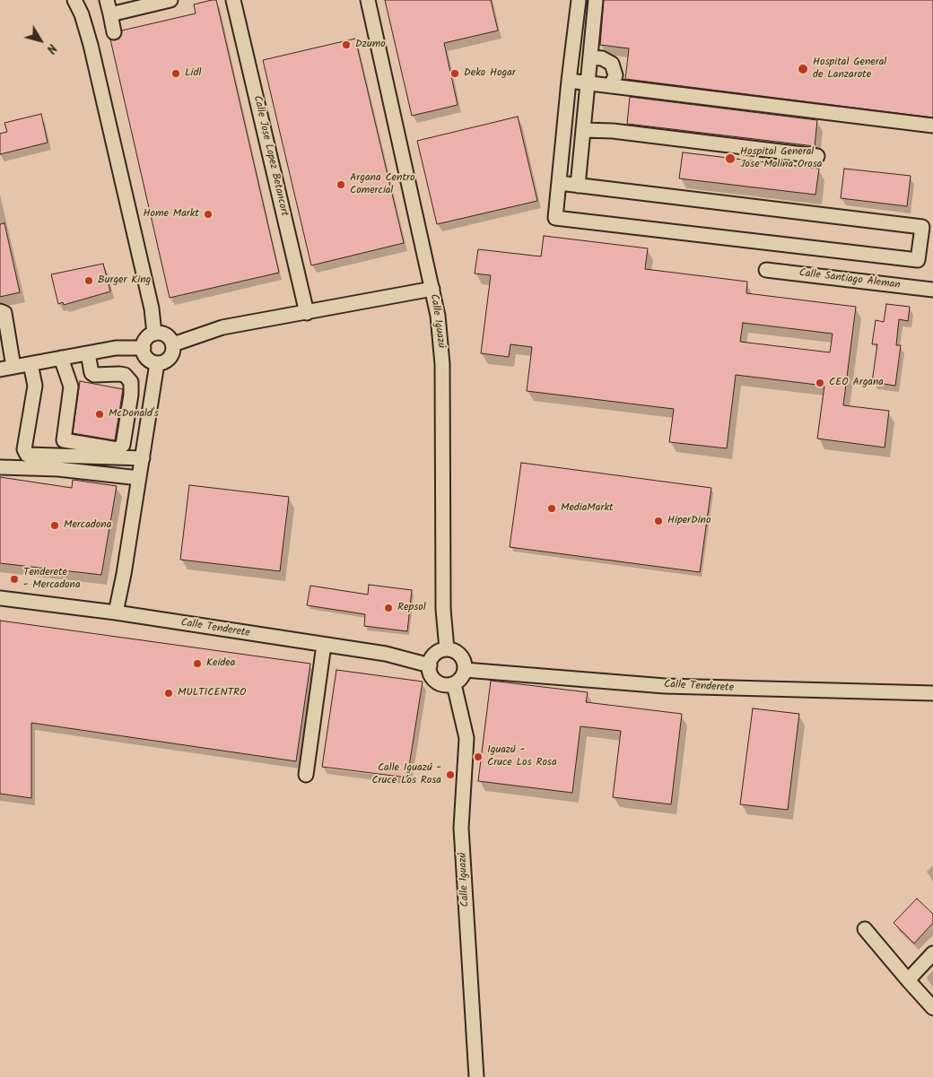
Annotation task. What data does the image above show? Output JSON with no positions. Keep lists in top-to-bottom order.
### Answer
{
  "streets": {
    "street": [
      "Calle Jose Lopez Betancort",
      "Calle Santiago Aleman",
      "Calle Iguazú",
      "Calle Tenderete"
    ]
  },
  "crossings": [
    ["Calle Iguazú", "Calle Tenderete"]
  ],
  "places": [
    "Dzumo",
    "Hospital General de Lanzarote",
    "Lidl",
    "Deko Hogar",
    "Hospital General Jose Molina Orosa",
    "Argana Centro Comercial",
    "Home Markt",
    "Burger King",
    "CEO Argana",
    "McDonald's",
    "MediaMarkt",
    "HiperDino",
    "Mercadona",
    "Tenderete - Mercadona",
    "Repsol",
    "Keidea",
    "MULTICENTRO",
    "Iguazú - Cruce Los Rosa",
    "Calle Iguazú - Cruce Los Rosa"
  ],
  "north": "bottom right"
}
